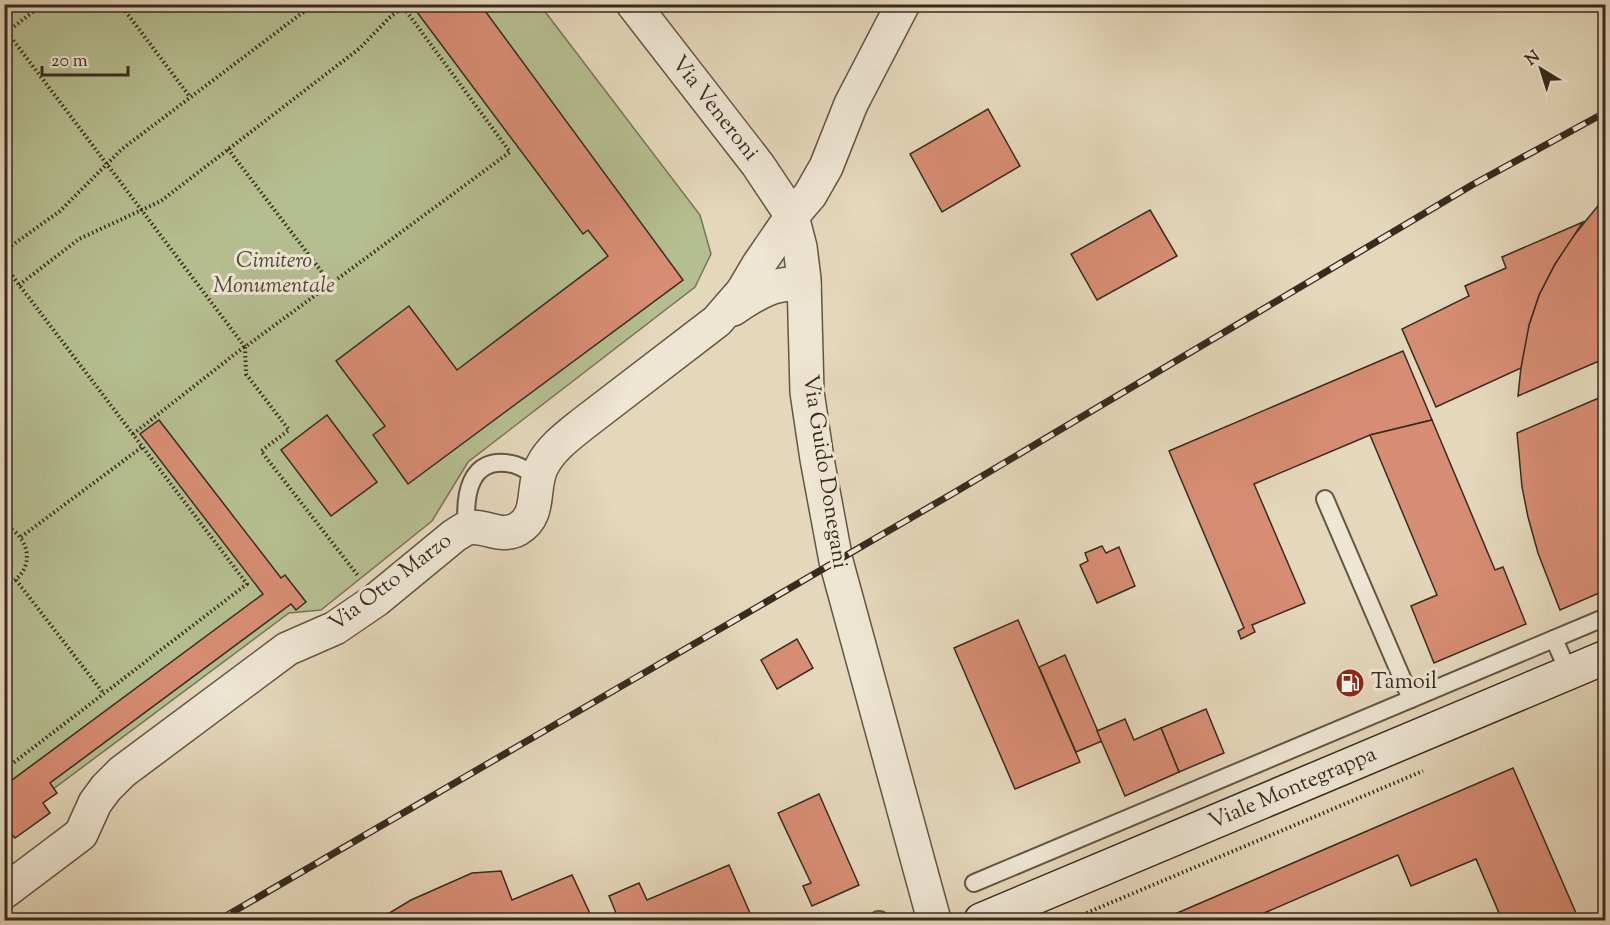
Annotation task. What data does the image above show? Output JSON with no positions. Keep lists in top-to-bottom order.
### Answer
{
  "streets": {
    "street": [
      "Via Veneroni",
      "Via Guido Donegani",
      "Via Otto Marzo",
      "Viale Montegrappa"
    ]
  },
  "crossings": [
    ["Via Veneroni", "Via Guido Donegani"],
    ["Via Veneroni", "Via Otto Marzo"],
    ["Via Guido Donegani", "Via Otto Marzo"]
  ],
  "parks": ["Cimitero Monumentale"],
  "places": {
    "fuel station": ["Tamoil"]
  },
  "scale_bar": "20 m",
  "north": "top left"
}
